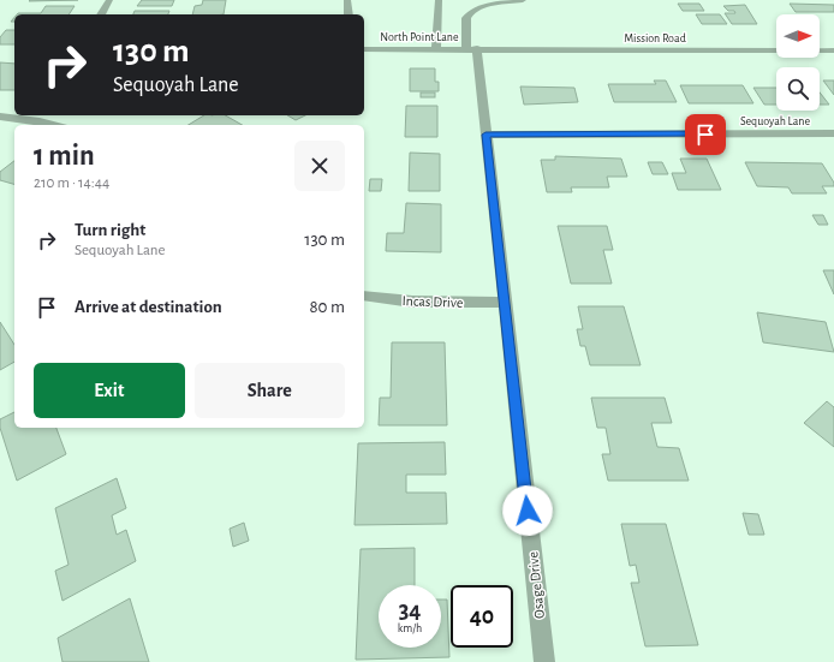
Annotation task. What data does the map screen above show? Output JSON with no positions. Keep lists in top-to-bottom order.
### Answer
{
  "streets": {
    "street": [
      "North Point Lane",
      "Mission Road",
      "Sequoyah Lane",
      "Incas Drive",
      "Osage Drive"
    ]
  },
  "crossings": [
    ["North Point Lane", "Mission Road"],
    ["North Point Lane", "Osage Drive"],
    ["Mission Road", "Osage Drive"],
    ["Sequoyah Lane", "Osage Drive"],
    ["Incas Drive", "Osage Drive"]
  ],
  "north": "right",
  "page": {
    "turn": ["130 m", "Sequoyah Lane"],
    "heading": ["1 min", "210 m · 14:44"],
    "list": [
      {
        "name": "Turn right",
        "note": "Sequoyah Lane",
        "value": "130 m"
      },
      {
        "name": "Arrive at destination",
        "value": "80 m"
      }
    ],
    "buttons": ["Exit", "Share"],
    "speed": "34 km/h",
    "limit": "40"
  }
}
